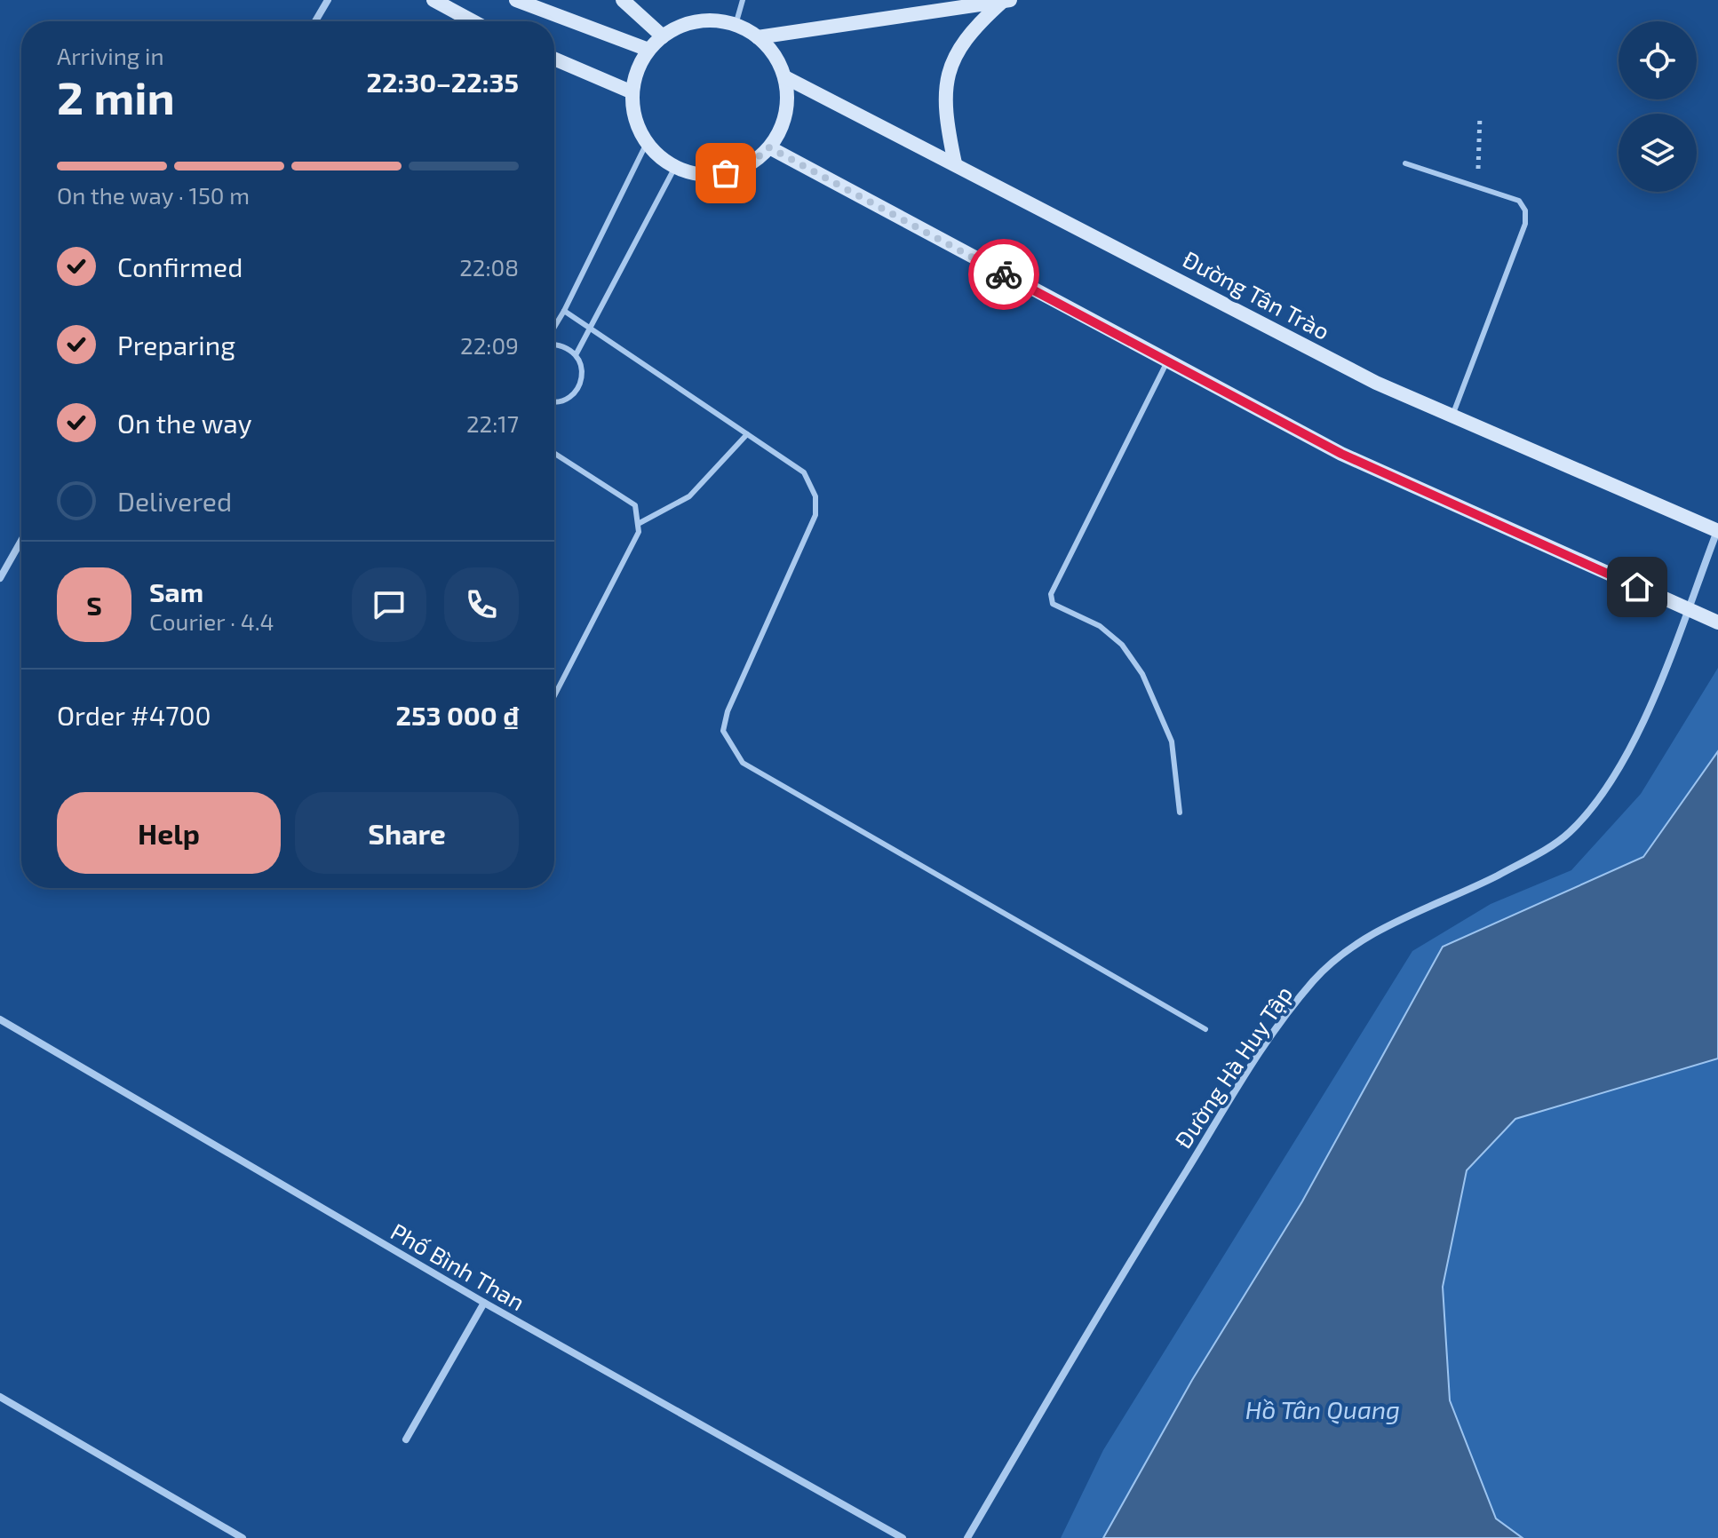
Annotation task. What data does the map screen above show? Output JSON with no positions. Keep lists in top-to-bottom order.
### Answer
{
  "streets": {
    "main road": ["Đường Tân Trào"],
    "street": ["Đường Hà Huy Tập", "Phố Bình Than"]
  },
  "crossings": [
    ["Đường Tân Trào", "Đường Hà Huy Tập"]
  ],
  "water": ["Hồ Tân Quang"],
  "page": {
    "heading": ["2 min", "Arriving in", "22:30–22:35"],
    "panel": [
      "Sam",
      "Courier · 4.4",
      "Order #4700",
      "253 000 ₫"
    ],
    "bar": "On the way · 150 m",
    "list": [
      ["Confirmed", "22:08"],
      ["Preparing", "22:09"],
      ["On the way", "22:17"],
      "Delivered"
    ],
    "round": "S",
    "buttons": ["Help", "Share"]
  }
}
